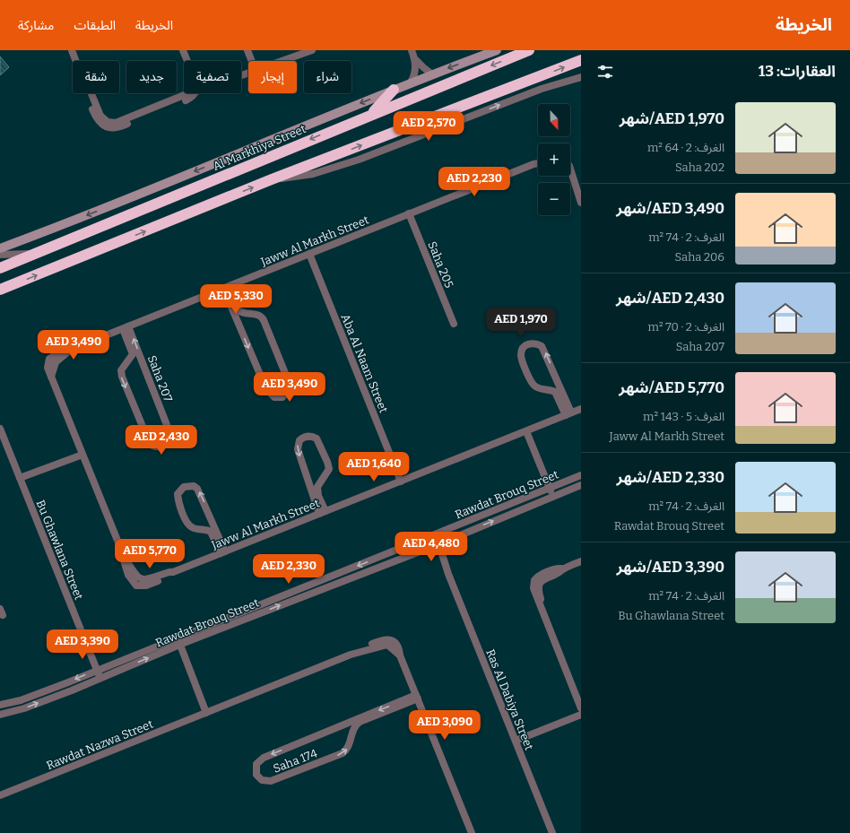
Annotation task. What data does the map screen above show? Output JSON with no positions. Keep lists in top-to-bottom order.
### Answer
{
  "streets": {
    "highway": ["Al Markhiya Street"],
    "street": [
      "Jaww Al Markh Street",
      "Saha 205",
      "Aba Al Naam Street",
      "Saha 207",
      "Rawdat Brouq Street",
      "Bu Ghawlana Street",
      "Ras Al Dabiya Street",
      "Rawdat Nazwa Street",
      "Saha 174"
    ]
  },
  "crossings": [
    ["Jaww Al Markh Street", "Saha 205"],
    ["Jaww Al Markh Street", "Aba Al Naam Street"],
    ["Jaww Al Markh Street", "Saha 207"],
    ["Rawdat Brouq Street", "Bu Ghawlana Street"],
    ["Rawdat Brouq Street", "Ras Al Dabiya Street"],
    ["Rawdat Nazwa Street", "Saha 174"]
  ],
  "one_way": ["Al Markhiya Street"],
  "north": "bottom",
  "page": {
    "header": "الخريطة",
    "nav": ["الخريطة", "الطبقات", "مشاركة"],
    "heading": "العقارات: 13",
    "chip": [
      "شراء",
      "إيجار",
      "تصفية",
      "جديد",
      "شقة"
    ],
    "list": [
      {
        "name": "AED 1,970/شهر",
        "note": "الغرف: 2 · 64 m² · Saha 202"
      },
      {
        "name": "AED 3,490/شهر",
        "note": "الغرف: 2 · 74 m² · Saha 206"
      },
      {
        "name": "AED 2,430/شهر",
        "note": "الغرف: 2 · 70 m² · Saha 207"
      },
      {
        "name": "AED 5,770/شهر",
        "note": "الغرف: 5 · 143 m² · Jaww Al Markh Street"
      },
      {
        "name": "AED 2,330/شهر",
        "note": "الغرف: 2 · 74 m² · Rawdat Brouq Street"
      },
      {
        "name": "AED 3,390/شهر",
        "note": "الغرف: 2 · 74 m² · Bu Ghawlana Street"
      }
    ],
    "map_buttons": ["+", "−"],
    "price": [
      "AED 2,570",
      "AED 2,230",
      "AED 5,330",
      "AED 1,970",
      "AED 3,490",
      "AED 3,490",
      "AED 2,430",
      "AED 1,640",
      "AED 4,480",
      "AED 5,770",
      "AED 2,330",
      "AED 3,390",
      "AED 3,090"
    ]
  }
}
